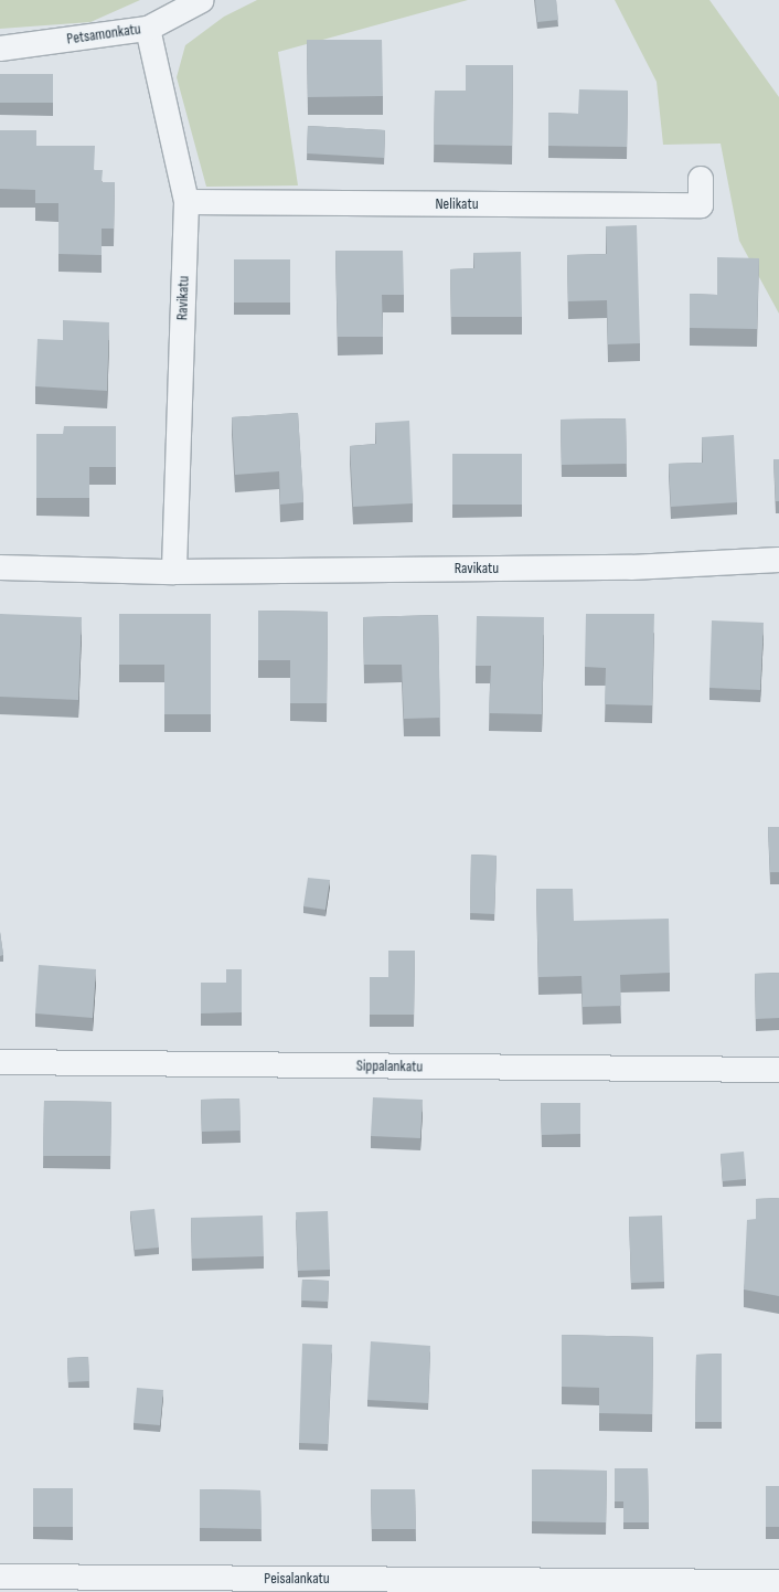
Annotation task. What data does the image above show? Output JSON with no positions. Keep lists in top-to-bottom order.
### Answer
{
  "streets": {
    "street": [
      "Petsamonkatu",
      "Nelikatu",
      "Ravikatu",
      "Sippalankatu",
      "Peisalankatu"
    ]
  },
  "crossings": [
    ["Petsamonkatu", "Ravikatu"],
    ["Nelikatu", "Ravikatu"]
  ]
}
